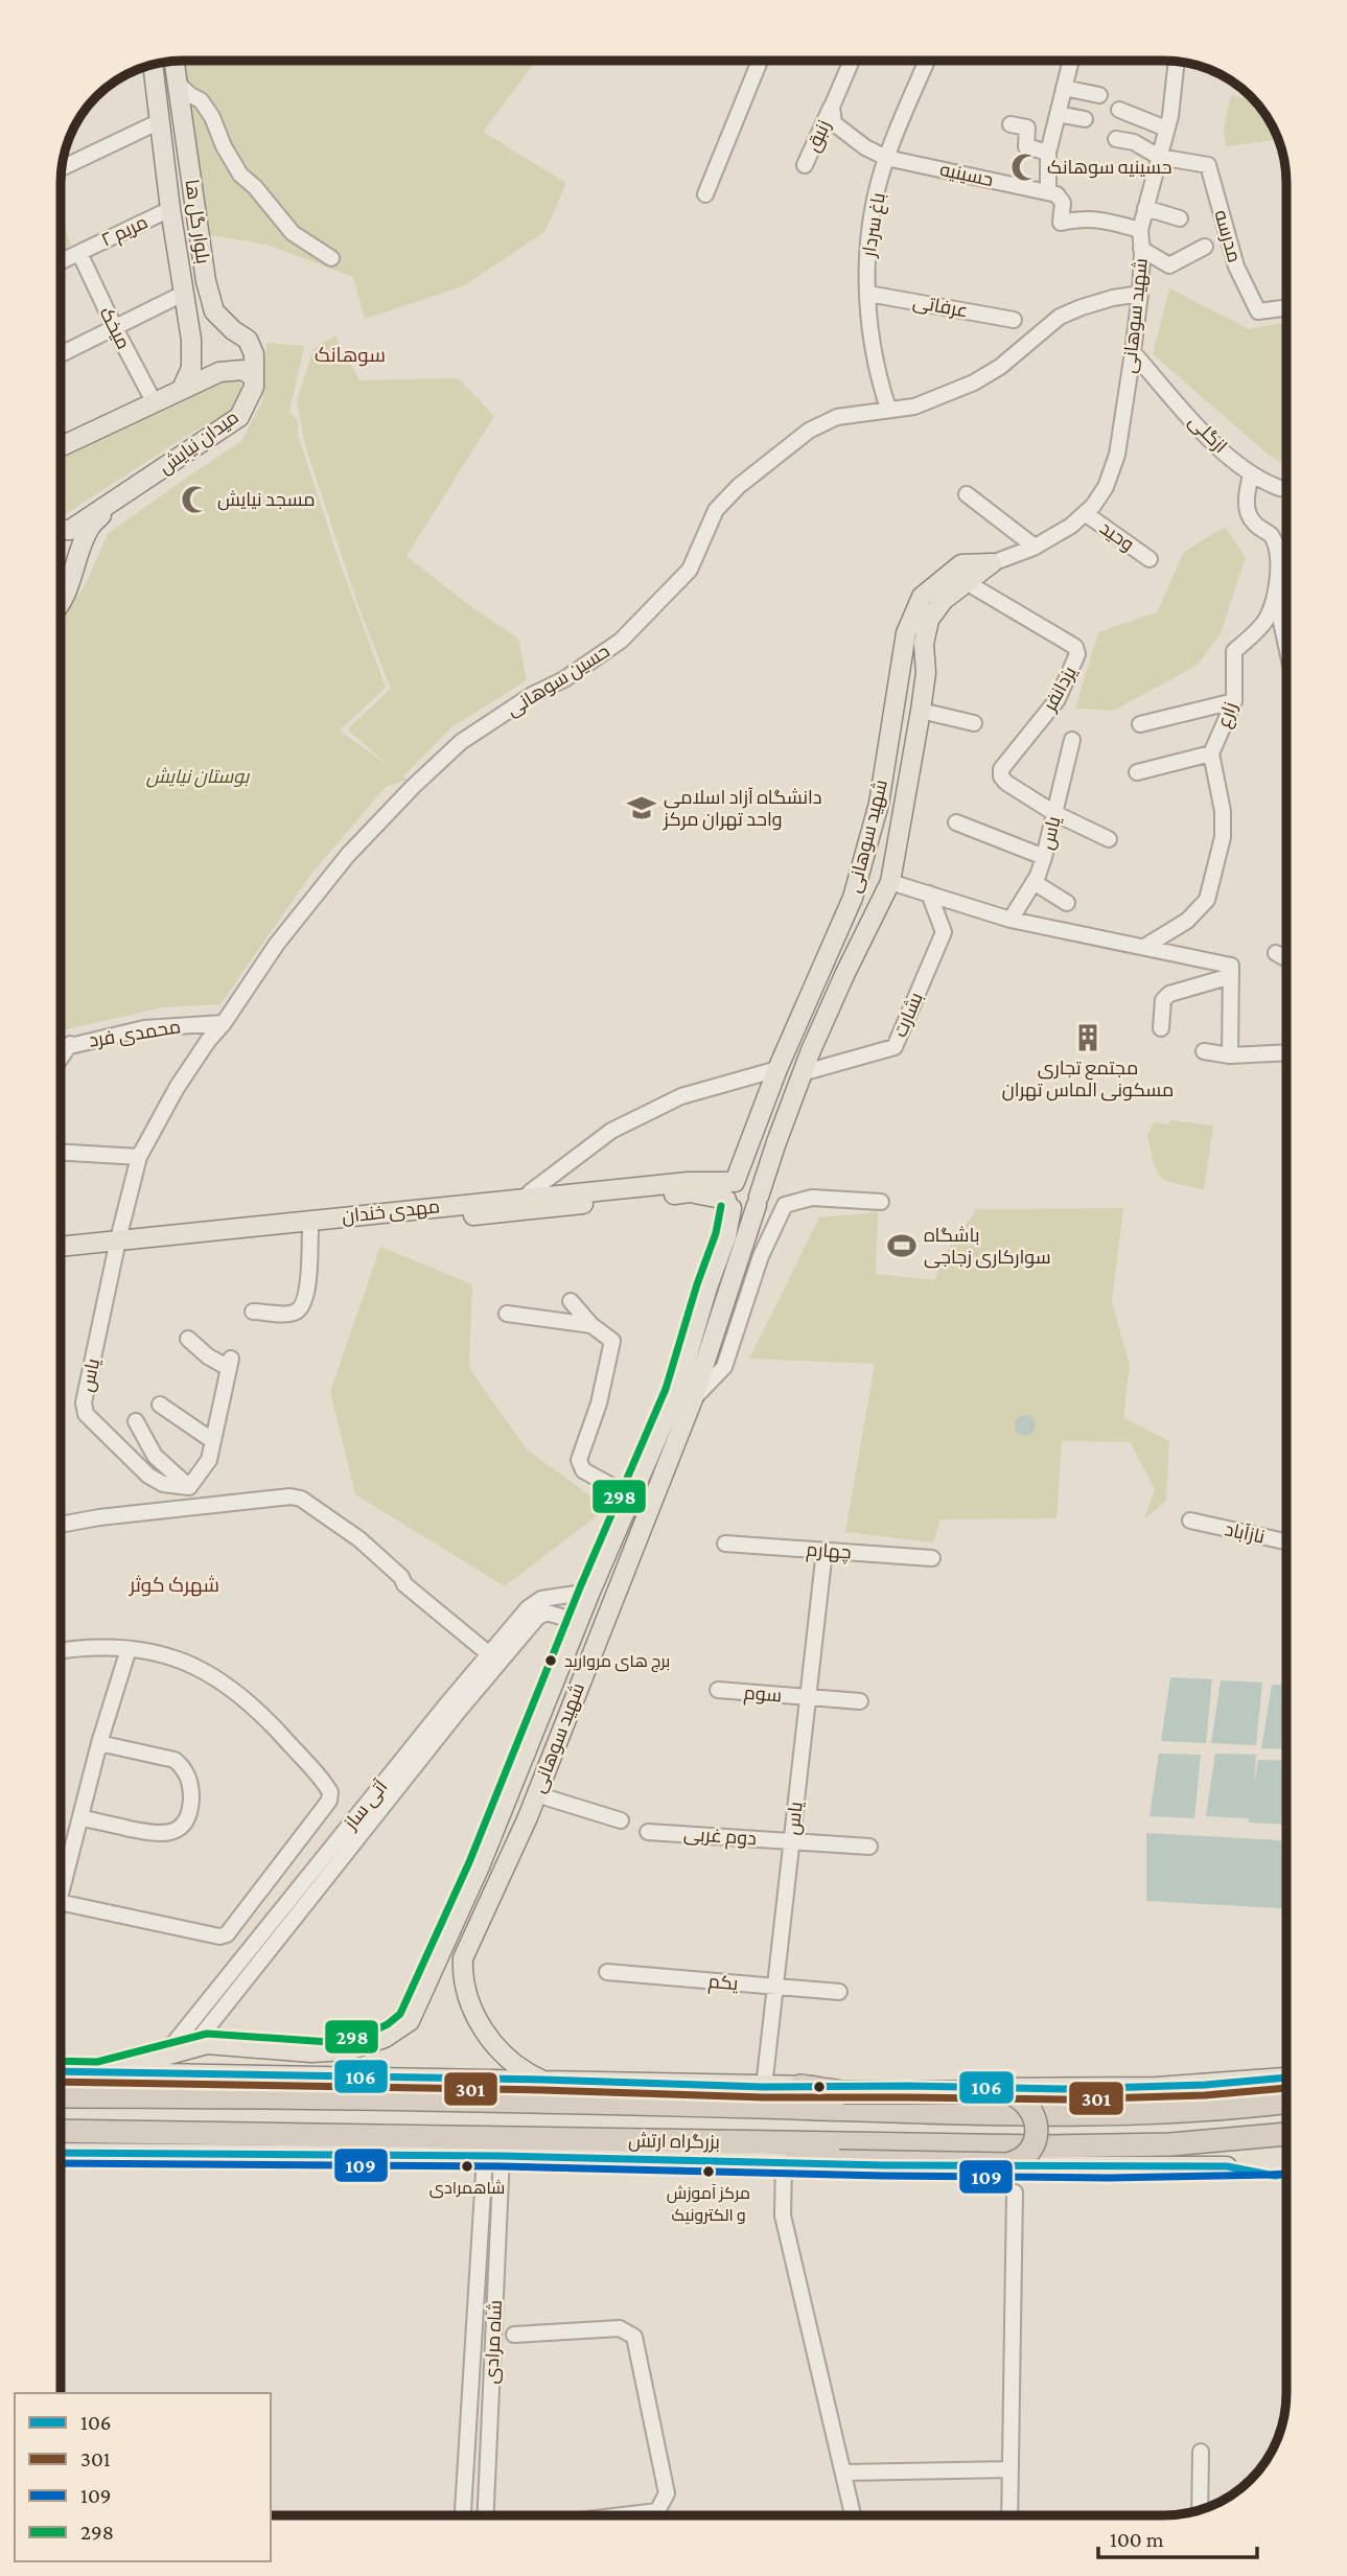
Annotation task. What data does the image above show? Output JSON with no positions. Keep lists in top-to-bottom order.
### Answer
{
  "streets": {
    "highway": ["بزرگراه ارتش"],
    "main road": [
      "بلوار گل ها",
      "شهید سوهانی",
      "میدان نیایش",
      "مهدی خندان"
    ],
    "street": [
      "زنبق",
      "حسینیه",
      "باغ سردار",
      "مریم ۲",
      "مدرسه",
      "عرفاتی",
      "میخک",
      "ازگلی",
      "وحید",
      "حسین سوهانی",
      "یزدانفر",
      "زارع",
      "یاس",
      "بشارت",
      "محمدی فرد",
      "نازآباد",
      "چهارم",
      "سوم",
      "آتی ساز",
      "دوم غربی",
      "یکم",
      "شاه مرادی"
    ]
  },
  "crossings": [
    ["زنبق", "حسینیه"],
    ["حسینیه", "باغ سردار"],
    ["بلوار گل ها", "مریم ۲"],
    ["بلوار گل ها", "میدان نیایش"],
    ["باغ سردار", "عرفاتی"],
    ["باغ سردار", "حسین سوهانی"],
    ["مریم ۲", "میخک"],
    ["مدرسه", "شهید سوهانی"],
    ["شهید سوهانی", "ازگلی"],
    ["شهید سوهانی", "وحید"],
    ["شهید سوهانی", "حسین سوهانی"],
    ["شهید سوهانی", "یزدانفر"],
    ["شهید سوهانی", "بشارت"],
    ["شهید سوهانی", "مهدی خندان"],
    ["شهید سوهانی", "آتی ساز"],
    ["ازگلی", "زارع"],
    ["حسین سوهانی", "یاس"],
    ["حسین سوهانی", "محمدی فرد"],
    ["حسین سوهانی", "مهدی خندان"],
    ["یزدانفر", "یاس"],
    ["یاس", "مهدی خندان"],
    ["یاس", "چهارم"],
    ["یاس", "سوم"],
    ["یاس", "دوم غربی"],
    ["یاس", "یکم"]
  ],
  "districts": ["سوهانک", "شهرک کوثر"],
  "parks": ["بوستان نیایش"],
  "places": {
    "mosque": ["حسینیه سوهانک", "مسجد نیایش"],
    "school or university": ["دانشگاه آزاد اسلامی واحد تهران مرکز"],
    "building": ["مجتمع تجاری مسکونی الماس تهران"],
    "sports": ["باشگاه سواركاری زجاجی"],
    "other": ["برج های مروارید", "شاهمرادی", "مرکز آموزش و الکترونیک"]
  },
  "lines": [
    "transit line 298",
    "transit line 106",
    "transit line 301",
    "transit line 109"
  ],
  "legend": [
    "106",
    "301",
    "109",
    "298"
  ],
  "scale_bar": "100 m"
}
